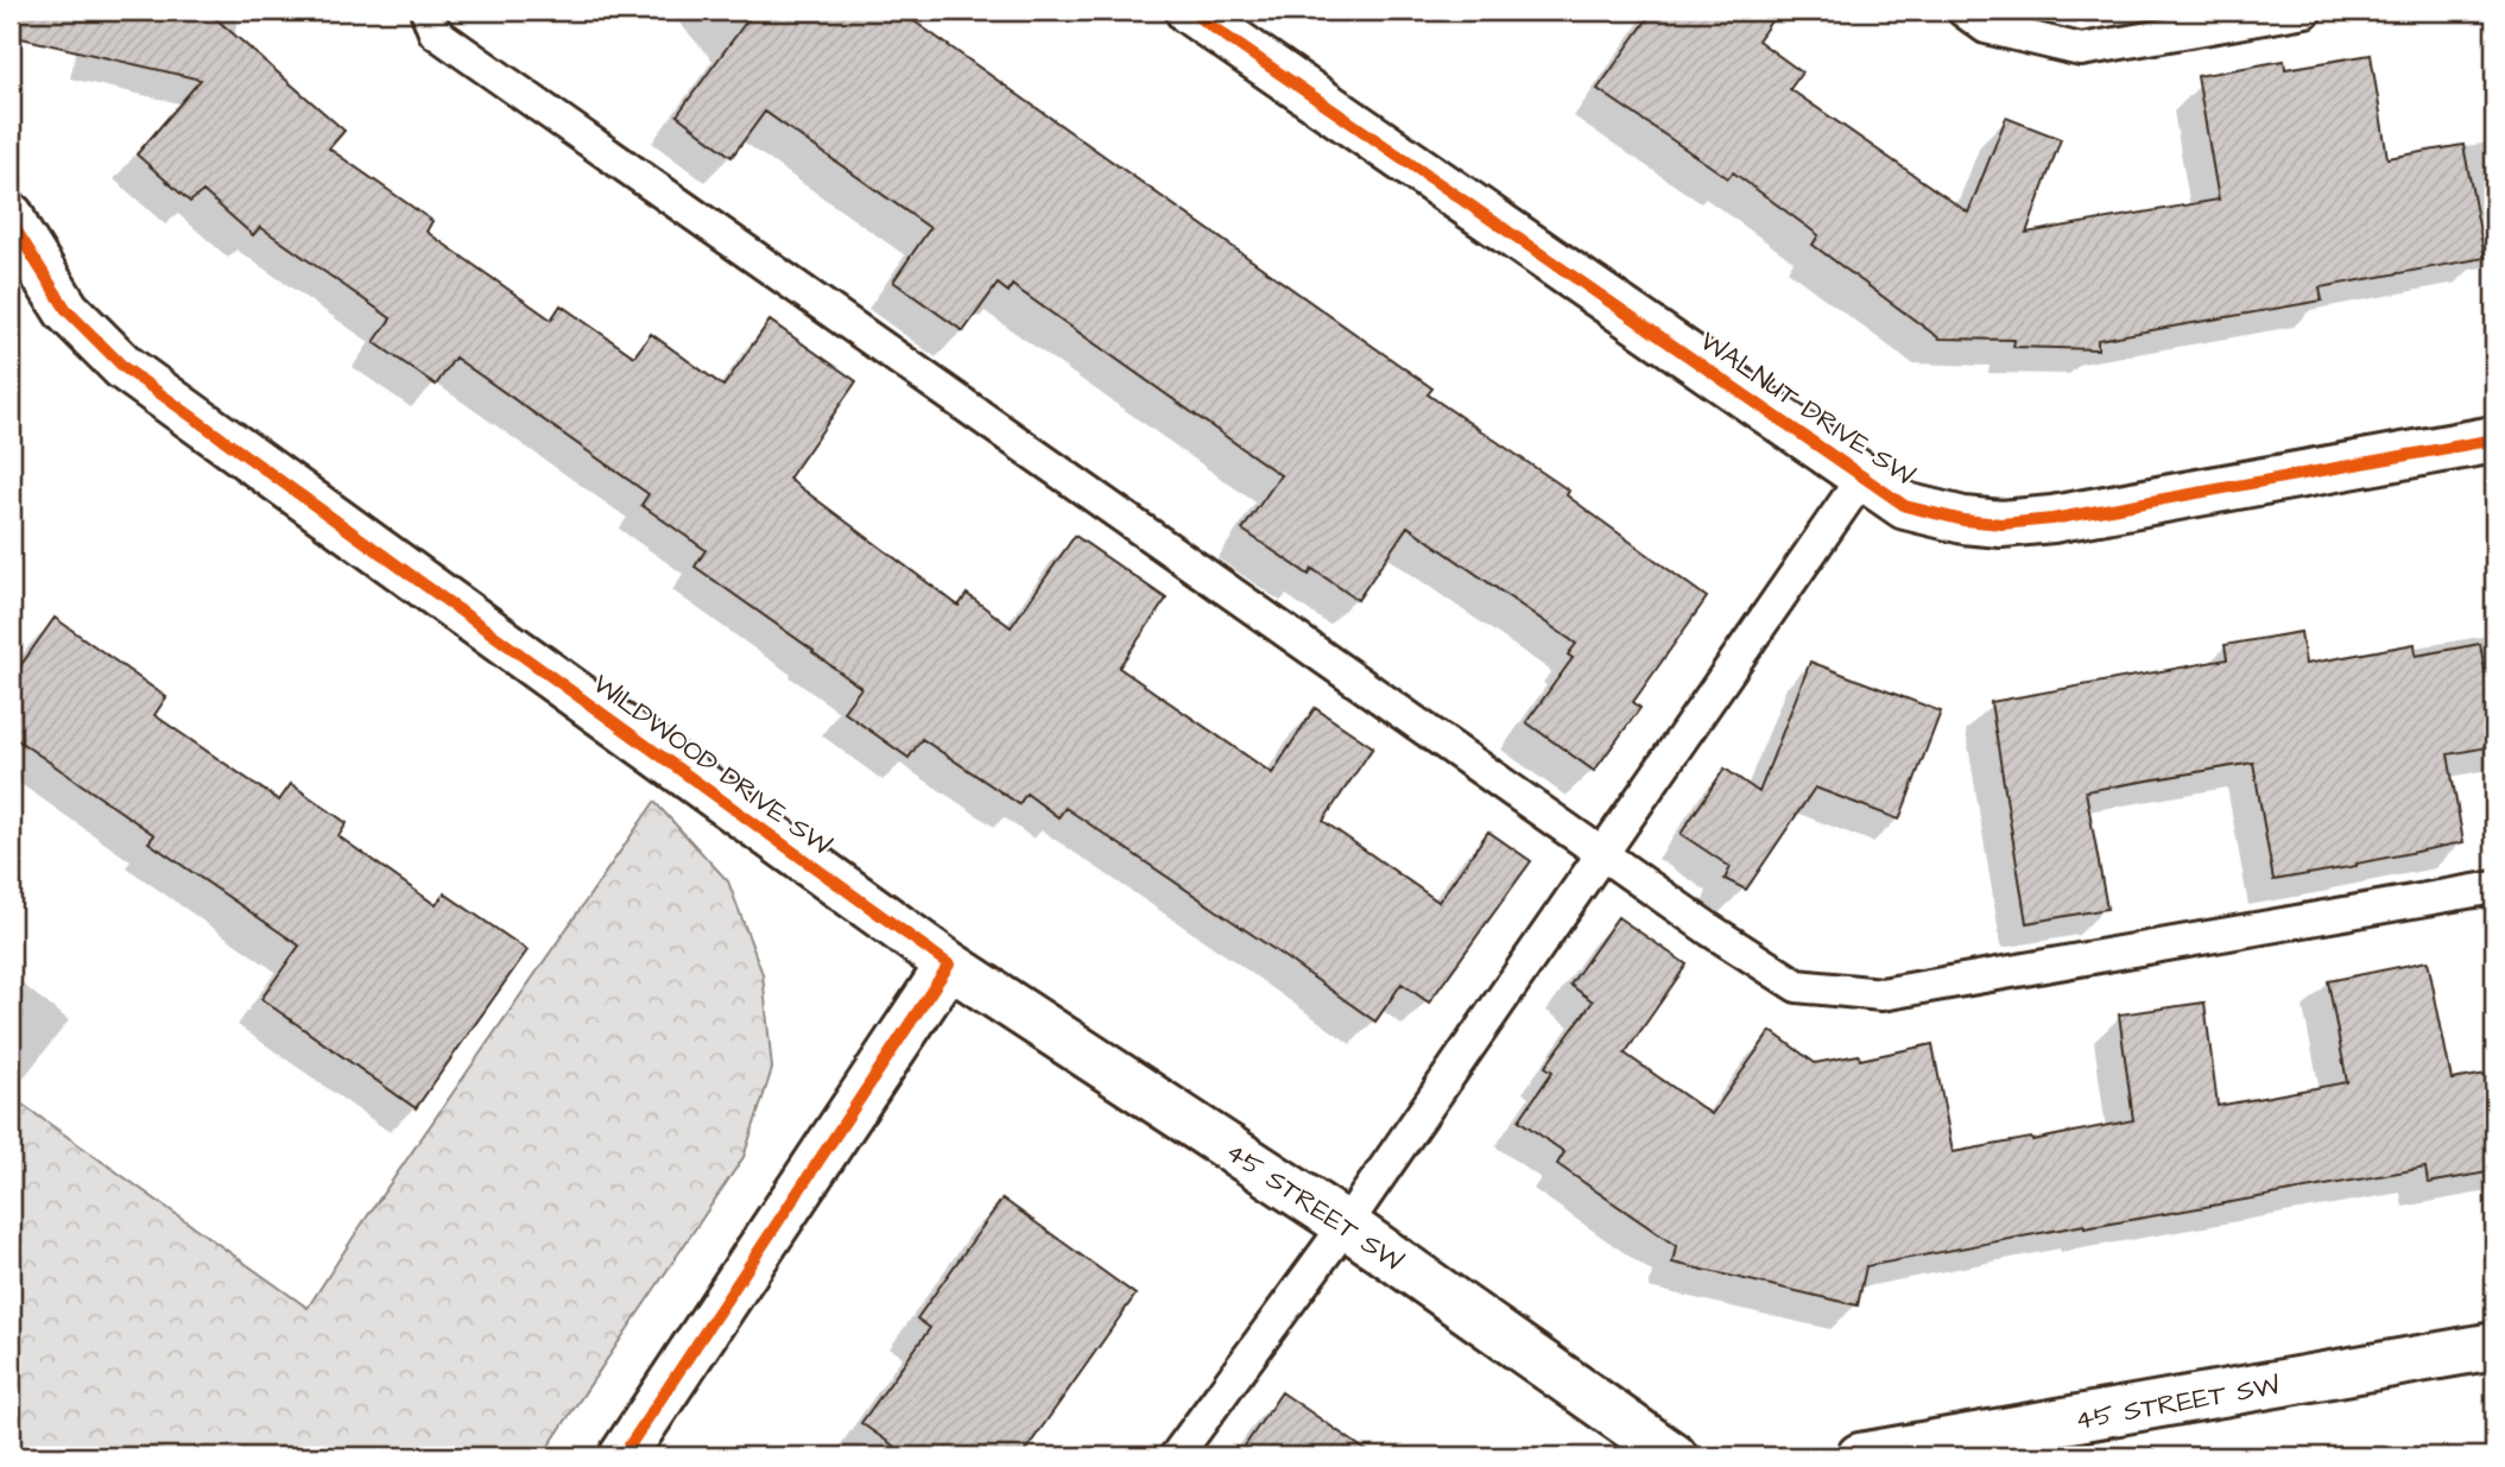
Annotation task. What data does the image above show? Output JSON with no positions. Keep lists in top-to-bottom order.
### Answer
{
  "streets": {
    "street": ["WALNUT DRIVE SW", "WILDWOOD DRIVE SW", "45 STREET SW"]
  },
  "crossings": [
    ["WILDWOOD DRIVE SW", "45 STREET SW"]
  ]
}
